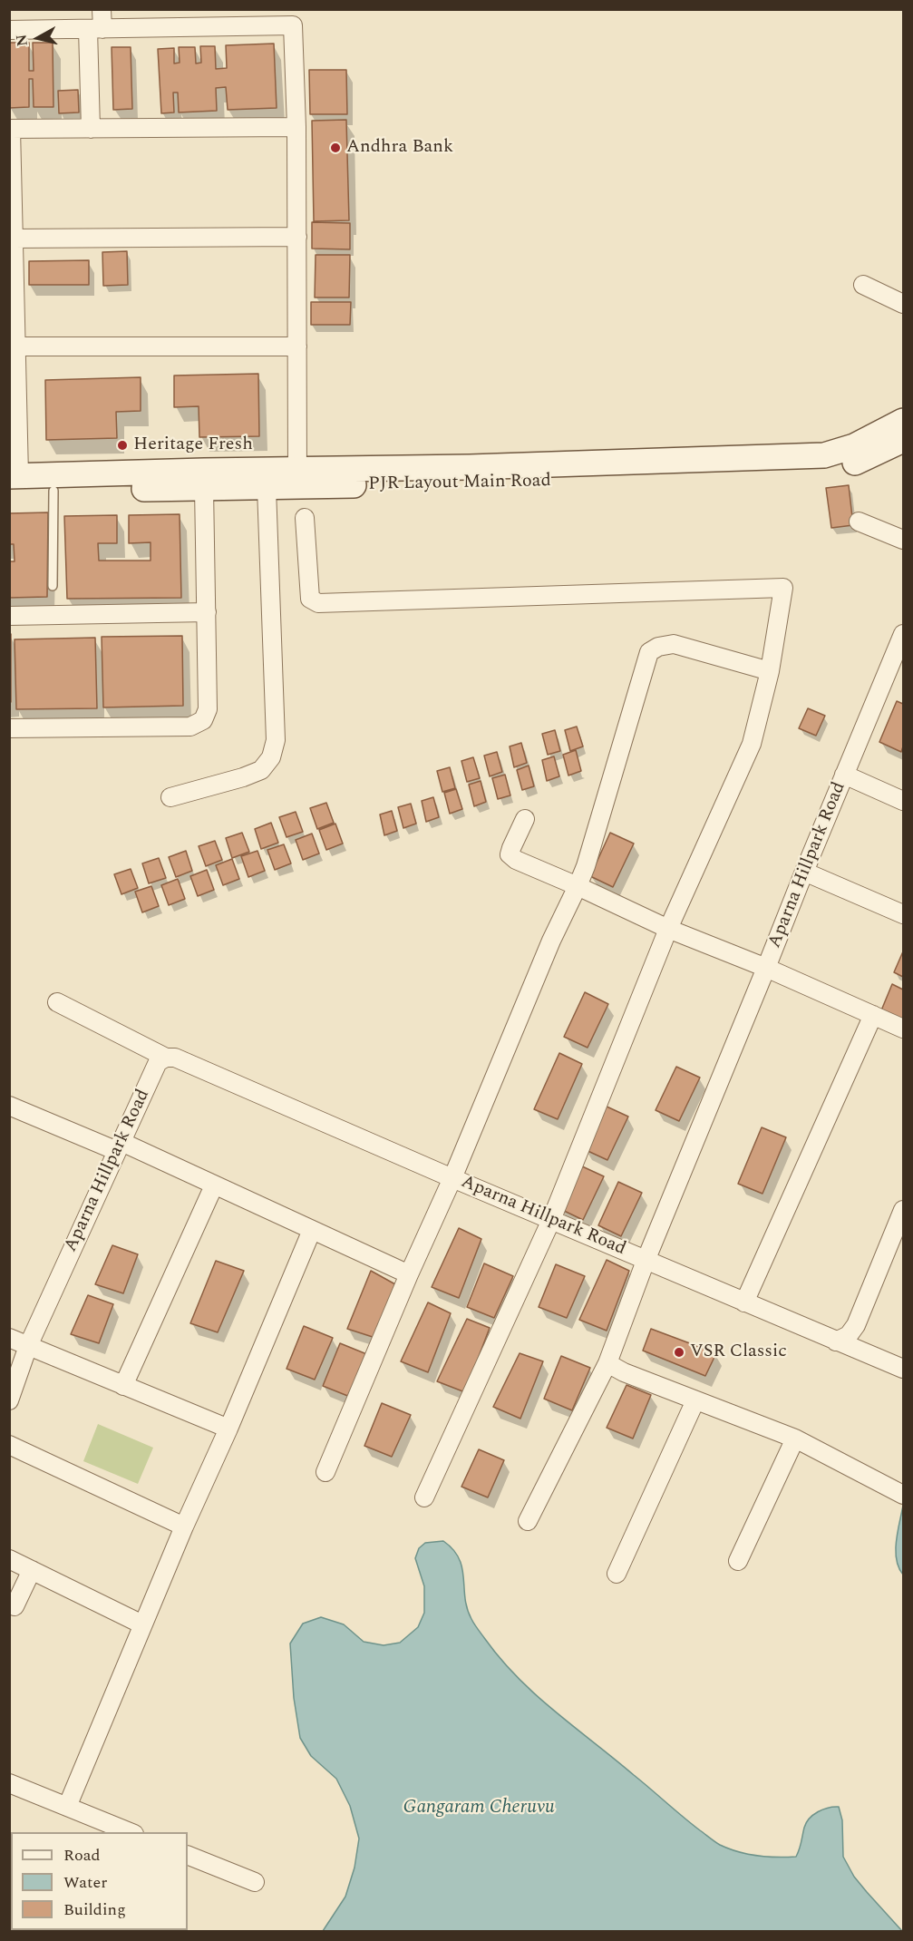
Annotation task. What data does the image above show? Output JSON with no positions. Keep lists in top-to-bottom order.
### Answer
{
  "streets": {
    "street": ["PJR Layout Main Road", "Aparna Hillpark Road"]
  },
  "water": ["Gangaram Cheruvu"],
  "places": ["Andhra Bank", "Heritage Fresh", "VSR Classic"],
  "legend": ["Road", "Water", "Building"],
  "north": "left"
}
